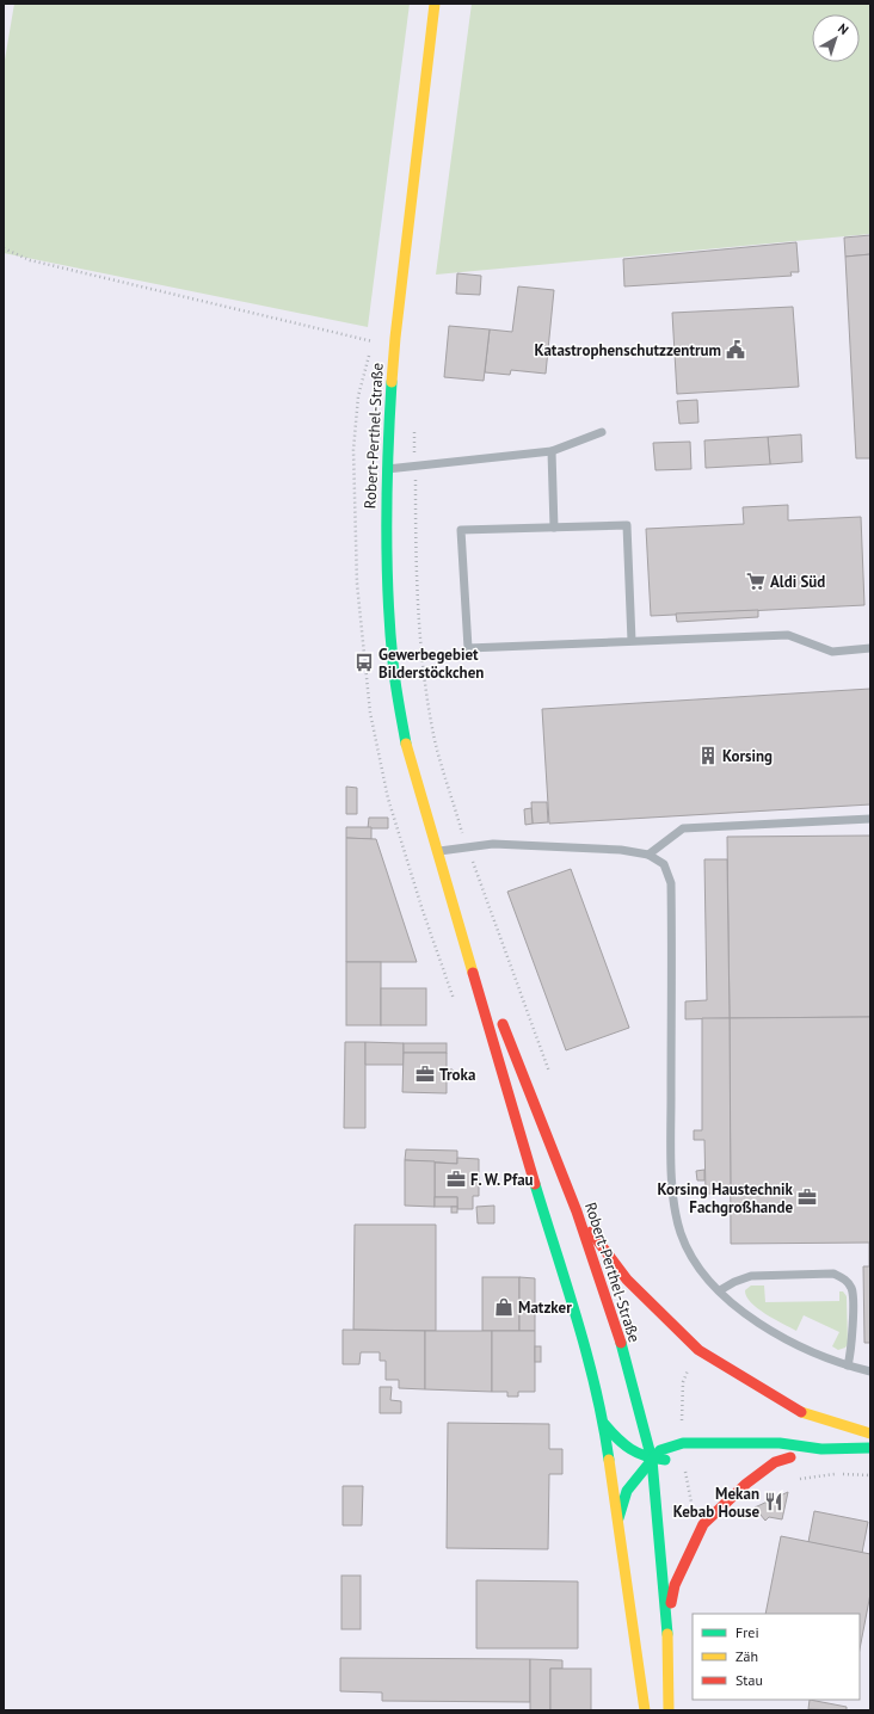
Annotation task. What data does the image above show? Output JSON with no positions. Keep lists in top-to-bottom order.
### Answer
{
  "streets": {
    "street": ["Robert-Perthel-Straße"]
  },
  "places": {
    "public building": ["Katastrophenschutzzentrum"],
    "supermarket": ["Aldi Süd"],
    "bus stop": ["Gewerbegebiet Bilderstöckchen"],
    "building": ["Korsing"],
    "office": ["Troka", "F. W. Pfau", "Korsing Haustechnik Fachgroßhande"],
    "shop": ["Matzker"],
    "restaurant": ["Mekan Kebab House"]
  },
  "legend": ["Frei", "Zäh", "Stau"],
  "north": "top right"
}
